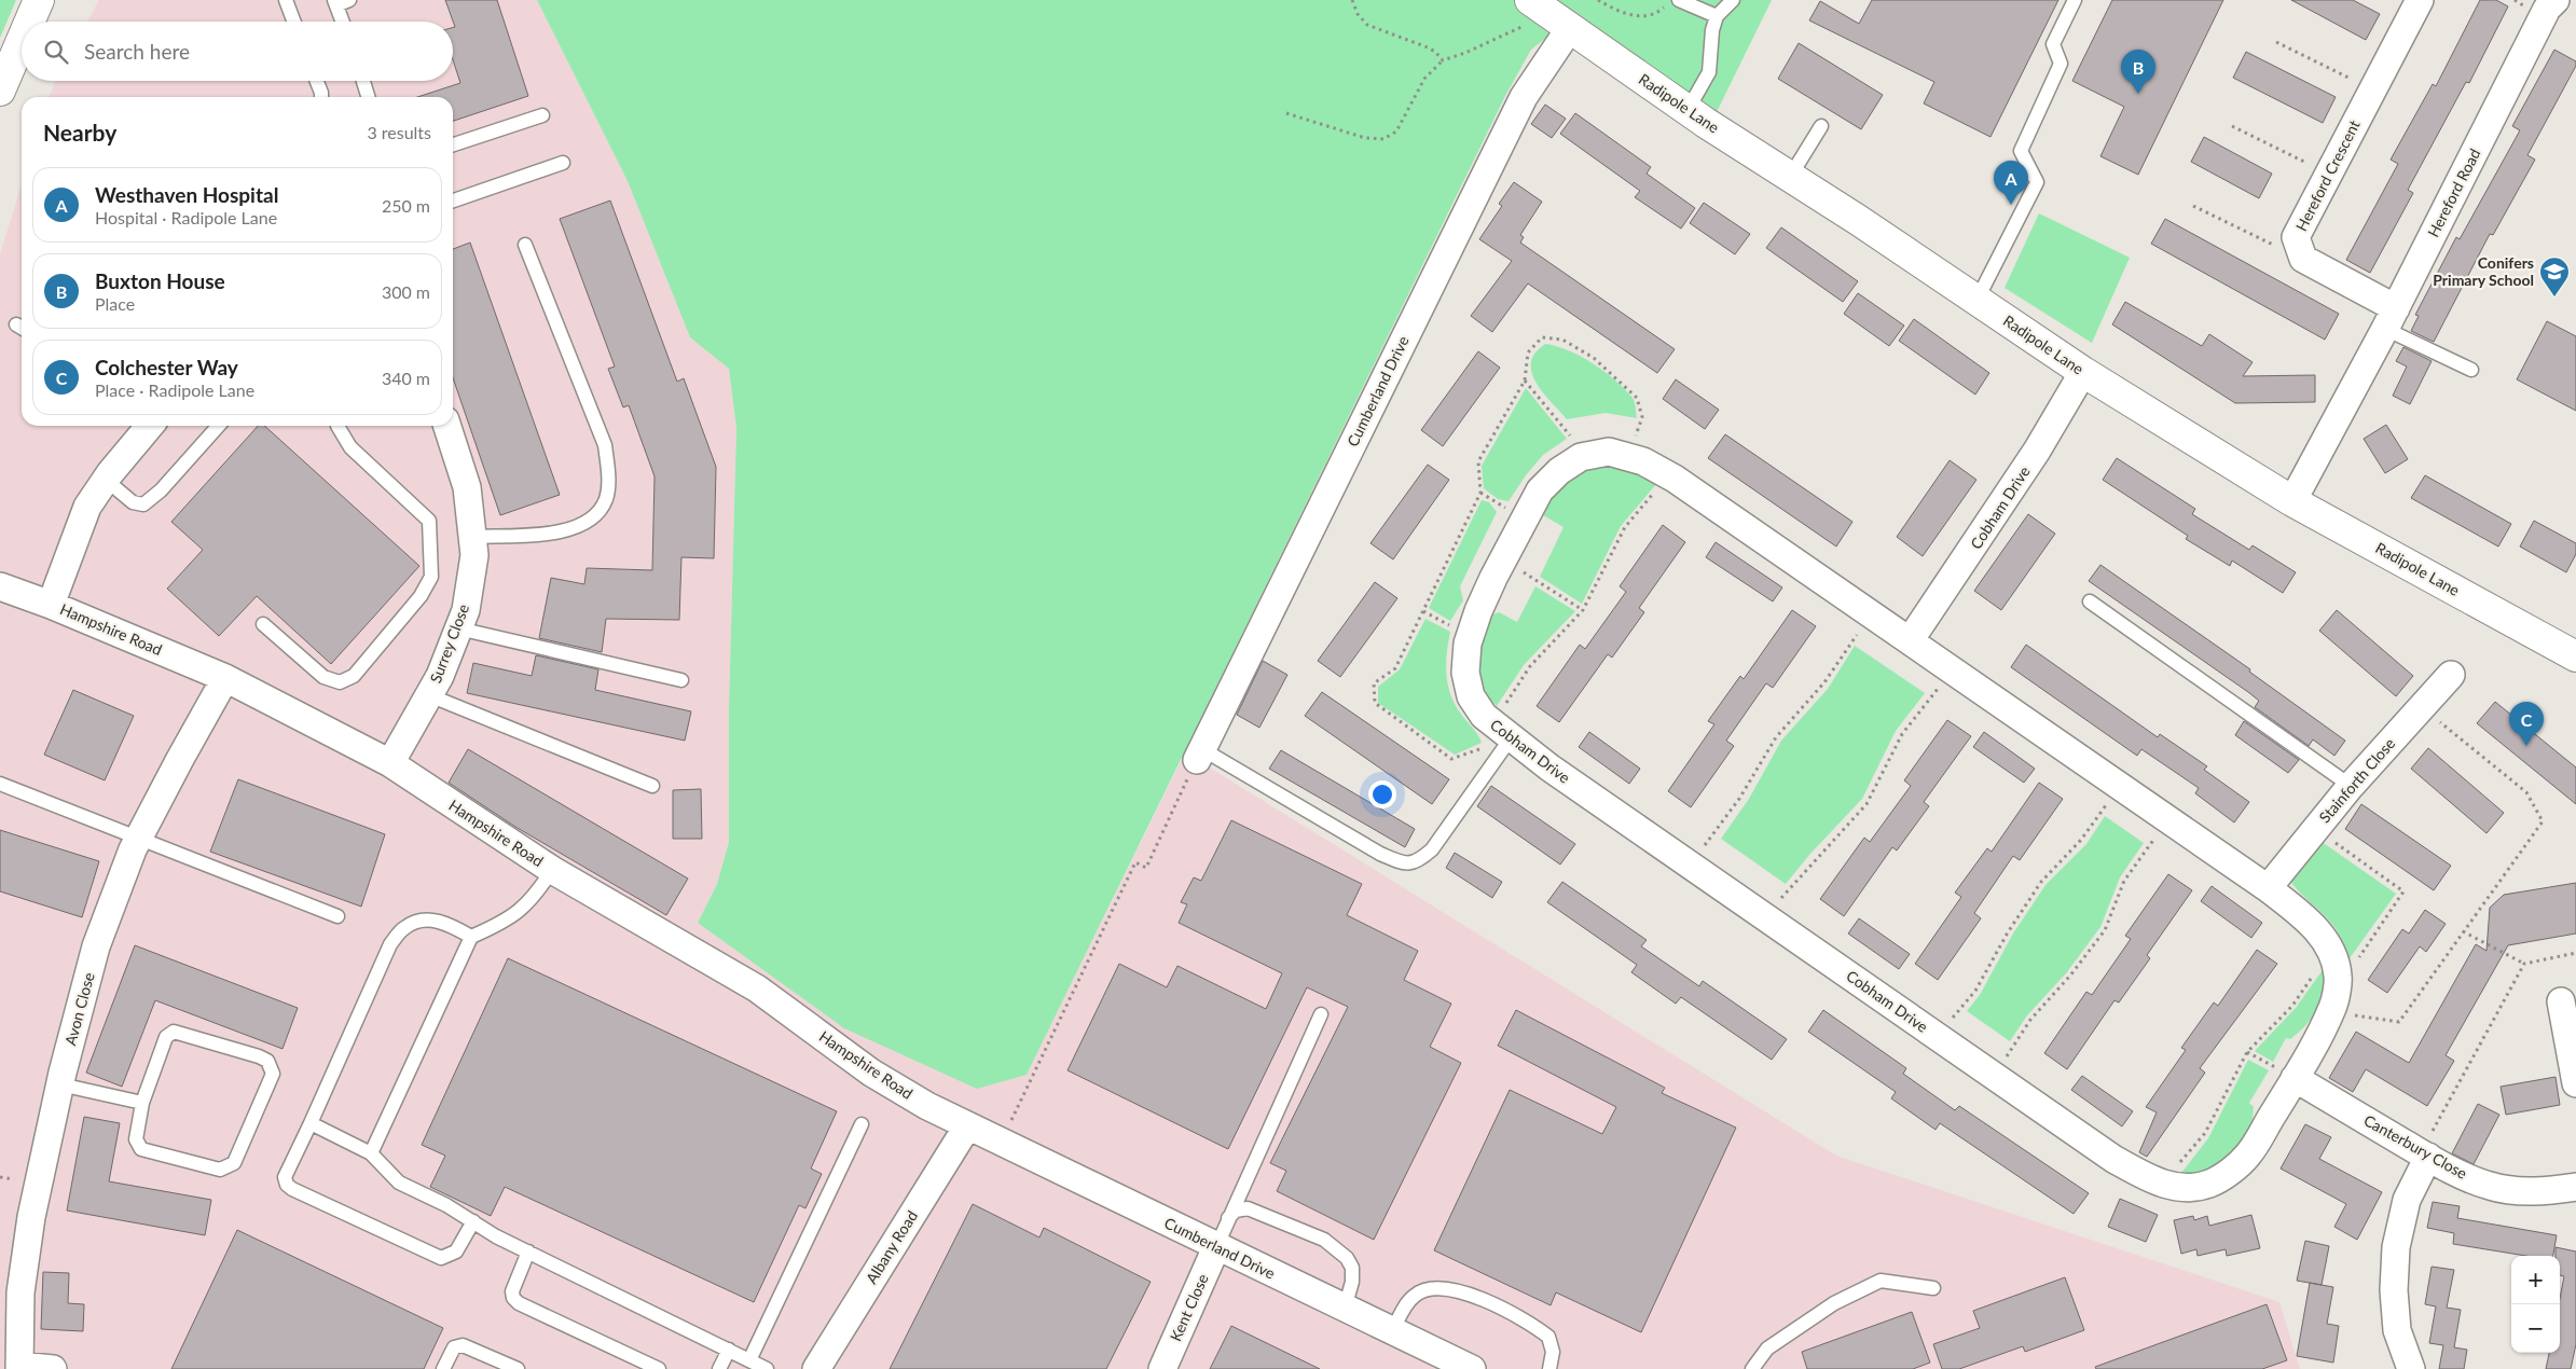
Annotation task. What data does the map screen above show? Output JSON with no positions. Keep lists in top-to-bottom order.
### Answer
{
  "streets": {
    "main road": ["Radipole Lane"],
    "street": [
      "Hereford Crescent",
      "Hereford Road",
      "Cumberland Drive",
      "Cobham Drive",
      "Hampshire Road",
      "Surrey Close",
      "Stainforth Close",
      "Avon Close",
      "Canterbury Close",
      "Albany Road",
      "Kent Close"
    ]
  },
  "crossings": [
    ["Radipole Lane", "Hereford Road"],
    ["Radipole Lane", "Cumberland Drive"],
    ["Radipole Lane", "Cobham Drive"],
    ["Cumberland Drive", "Hampshire Road"],
    ["Cumberland Drive", "Albany Road"],
    ["Cumberland Drive", "Kent Close"],
    ["Cobham Drive", "Stainforth Close"],
    ["Cobham Drive", "Canterbury Close"],
    ["Hampshire Road", "Surrey Close"],
    ["Hampshire Road", "Avon Close"],
    ["Hampshire Road", "Albany Road"]
  ],
  "places": {
    "school or university": ["Conifers Primary School"]
  },
  "page": {
    "search": "Search here",
    "pins": ["B", "A", "C"],
    "heading": ["Nearby", "3 results"],
    "list": [
      {
        "mark": "A",
        "name": "Westhaven Hospital",
        "note": "Hospital · Radipole Lane",
        "value": "250 m"
      },
      {
        "mark": "B",
        "name": "Buxton House",
        "note": "Place",
        "value": "300 m"
      },
      {
        "mark": "C",
        "name": "Colchester Way",
        "note": "Place · Radipole Lane",
        "value": "340 m"
      }
    ],
    "map_buttons": ["+", "−"]
  }
}
